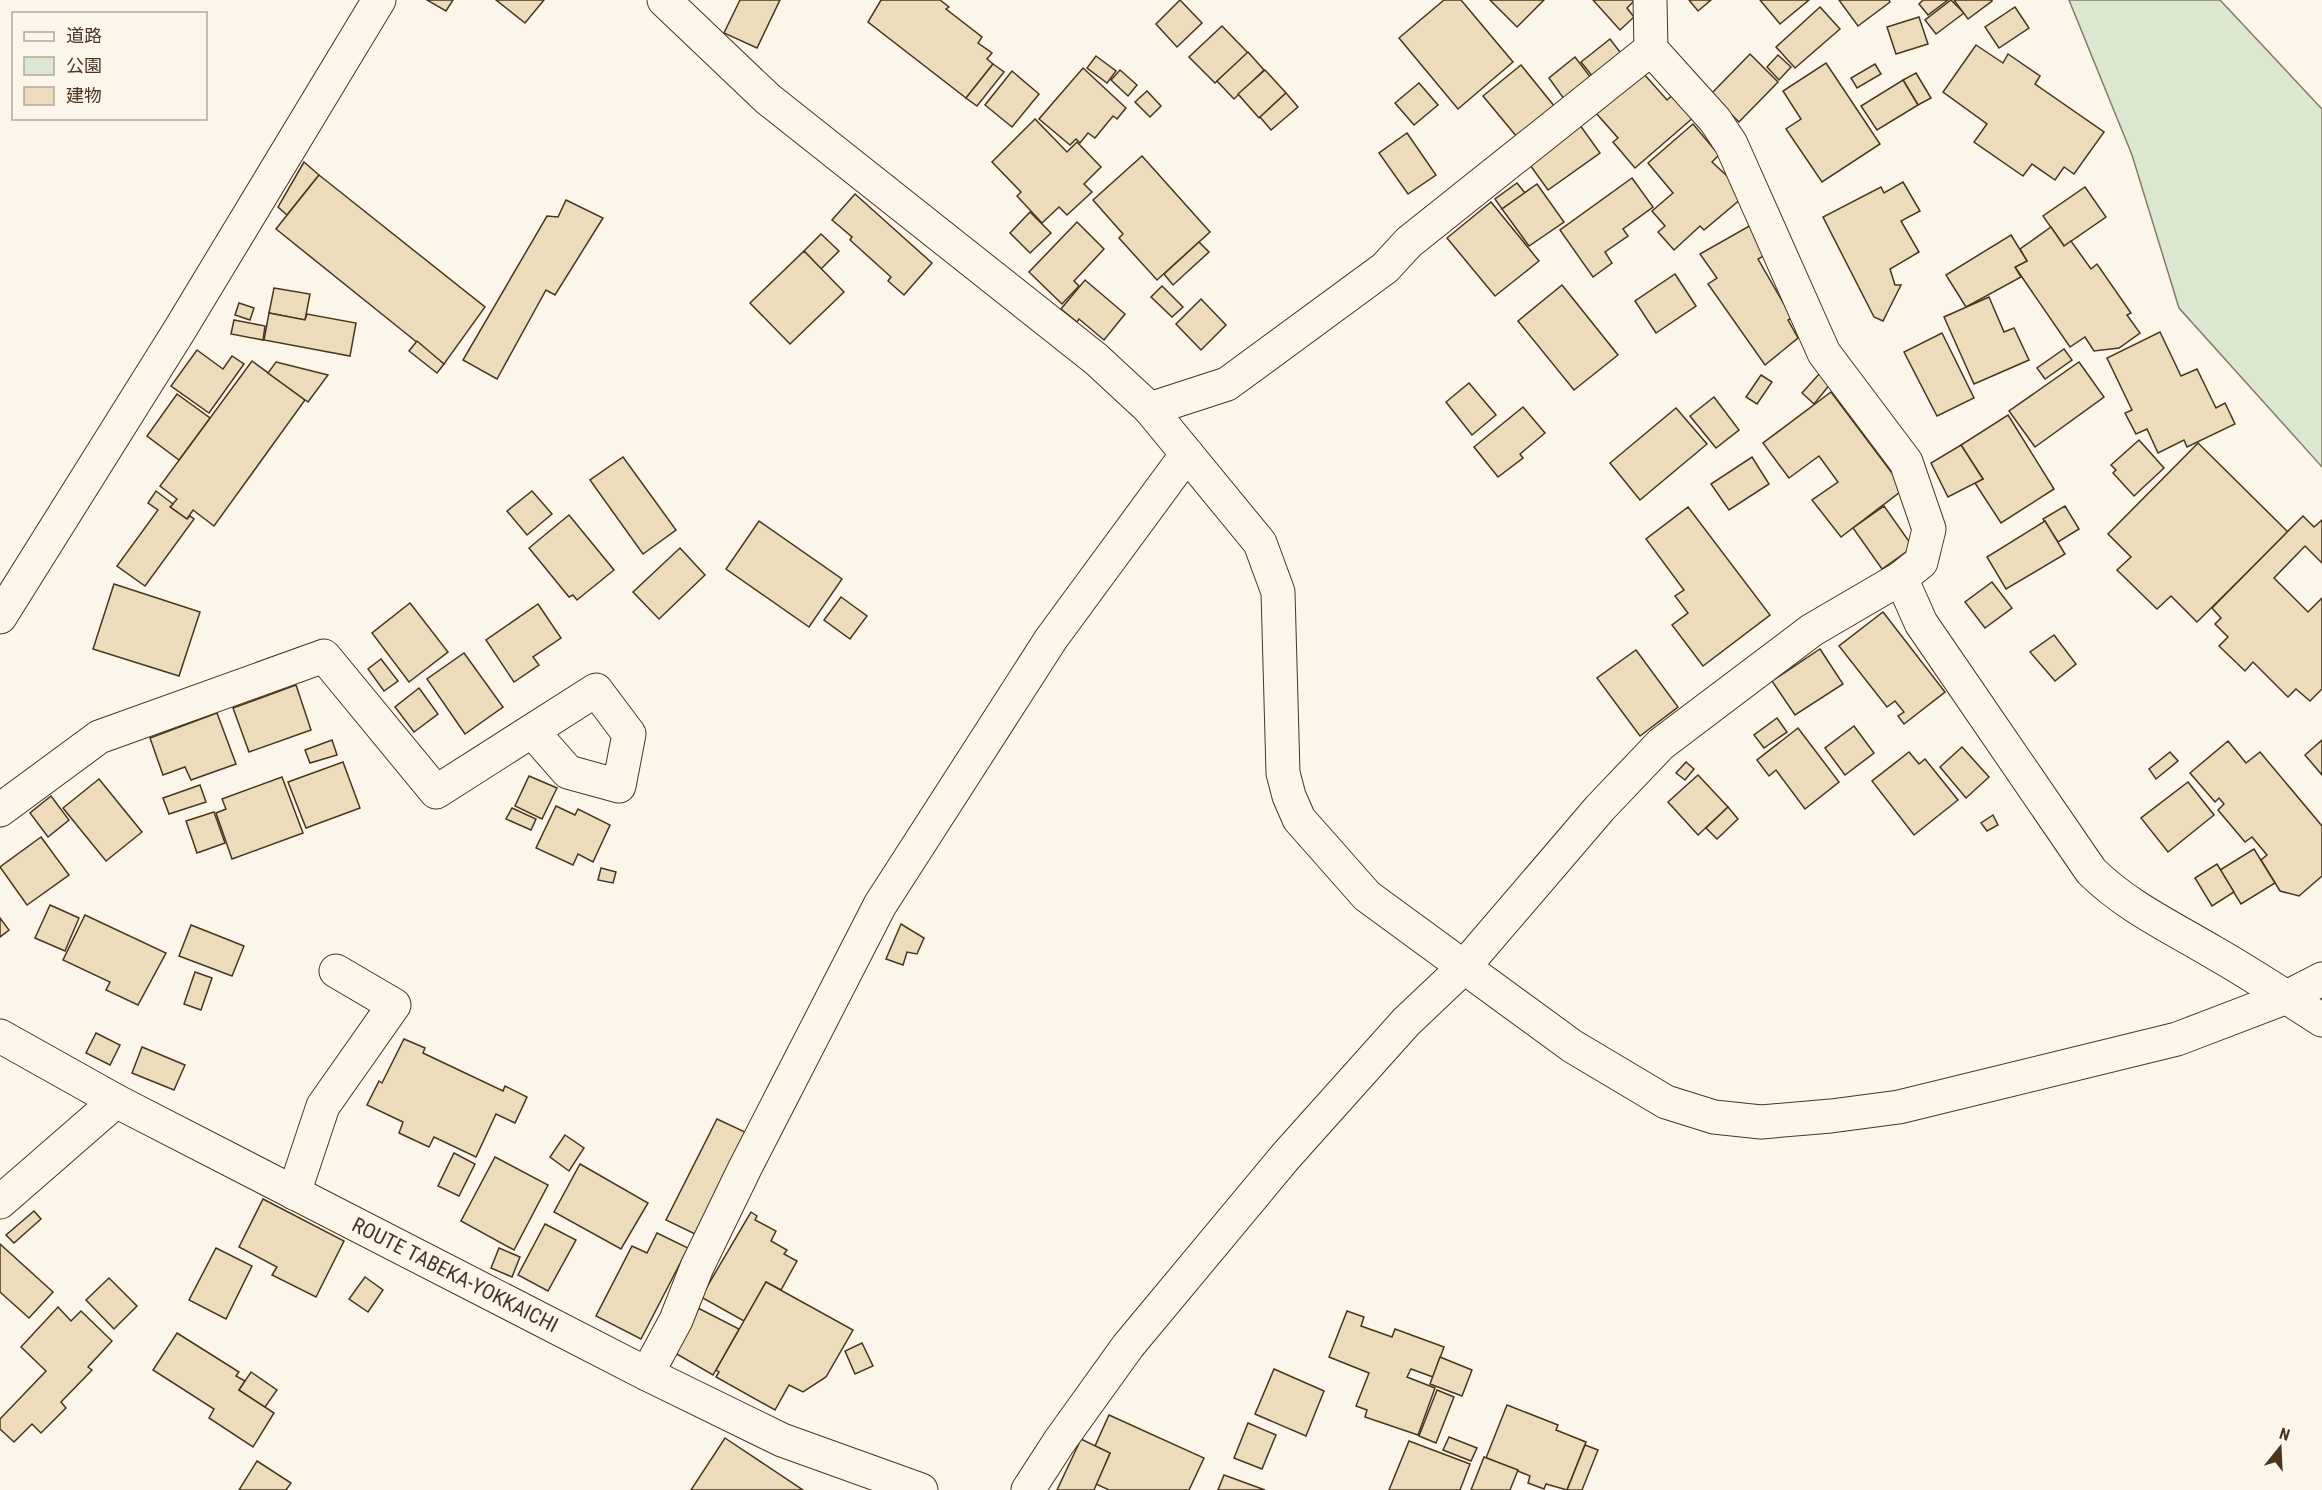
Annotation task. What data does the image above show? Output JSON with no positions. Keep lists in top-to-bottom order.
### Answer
{
  "streets": {
    "street": ["ROUTE TABEKA-YOKKAICHI"]
  },
  "legend": ["道路", "公園", "建物"],
  "north": "top"
}
